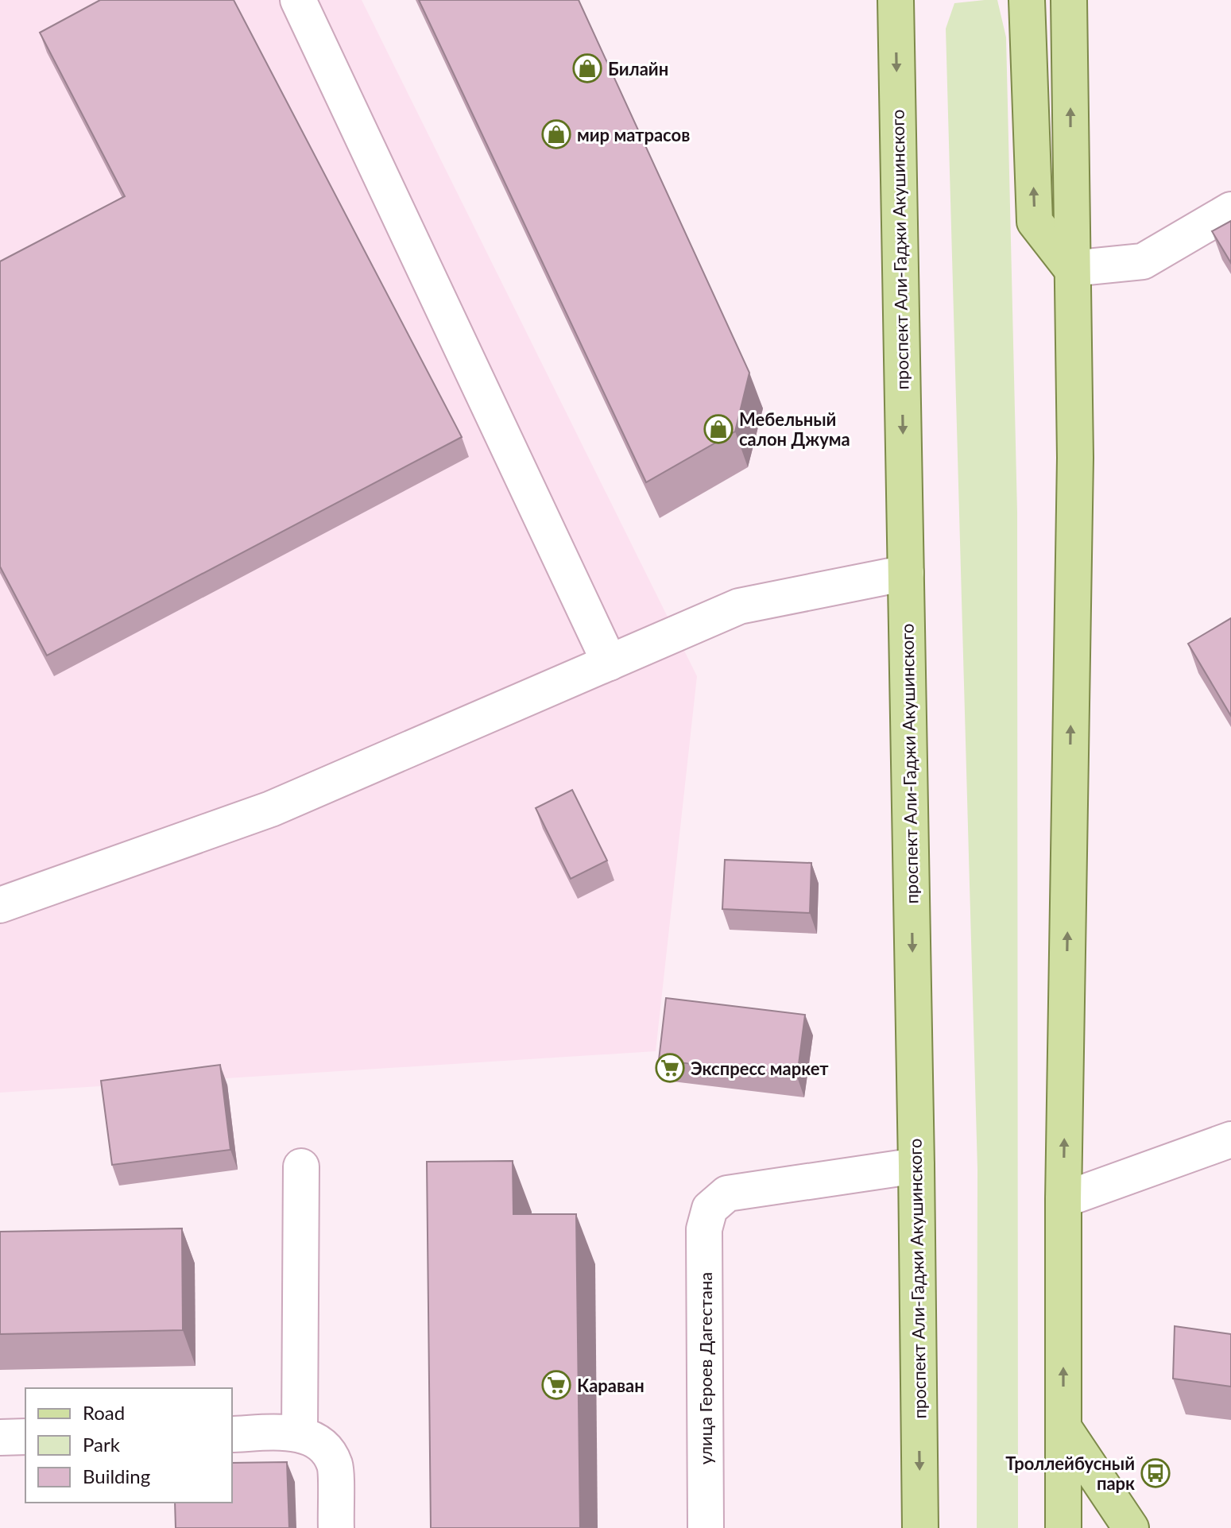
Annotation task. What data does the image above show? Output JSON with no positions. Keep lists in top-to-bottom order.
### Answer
{
  "streets": {
    "main road": ["проспект Али-Гаджи Акушинского"],
    "street": ["улица Героев Дагестана"]
  },
  "crossings": [
    ["проспект Али-Гаджи Акушинского", "улица Героев Дагестана"]
  ],
  "places": {
    "shop": ["Билайн", "мир матрасов", "Мебельный салон Джума"],
    "supermarket": ["Экспресс маркет", "Караван"],
    "bus stop": ["Троллейбусный парк"]
  },
  "legend": ["Road", "Park", "Building"]
}
